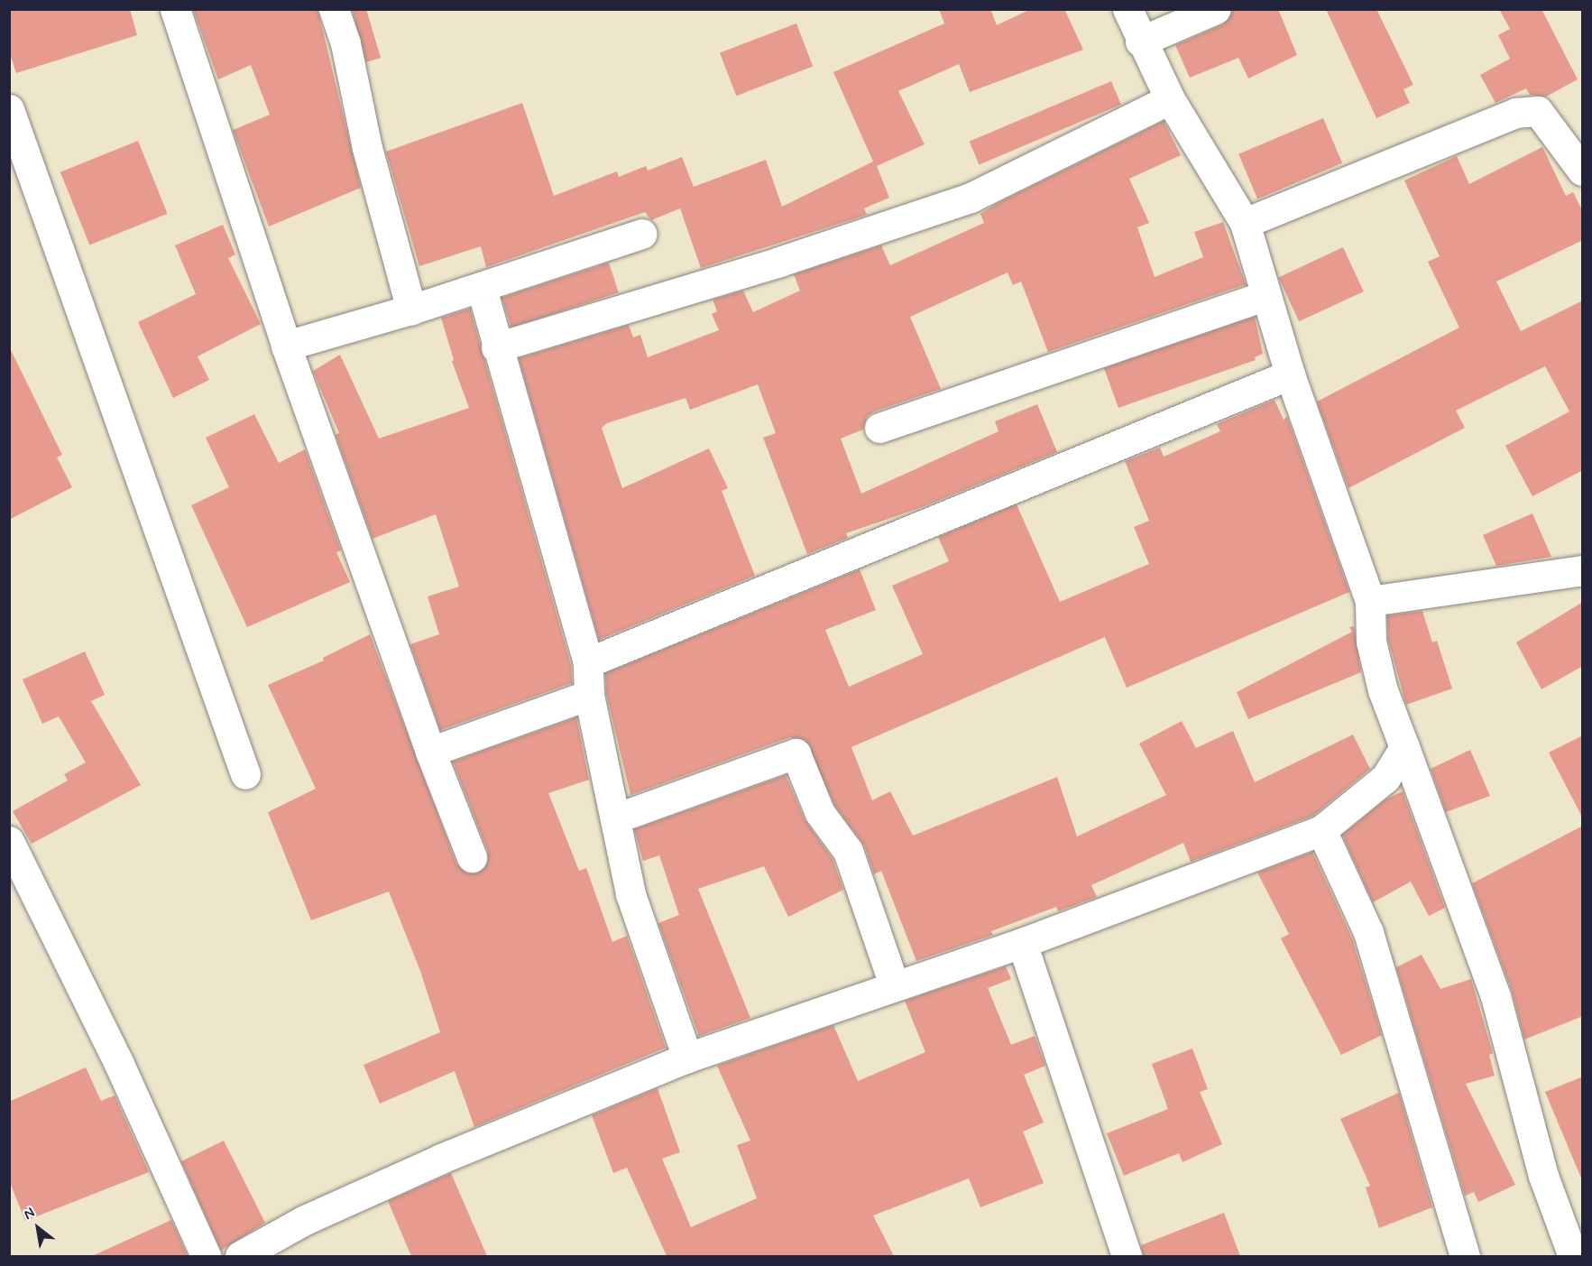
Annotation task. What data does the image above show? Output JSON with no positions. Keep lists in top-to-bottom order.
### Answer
{
  "north": "top left"
}
